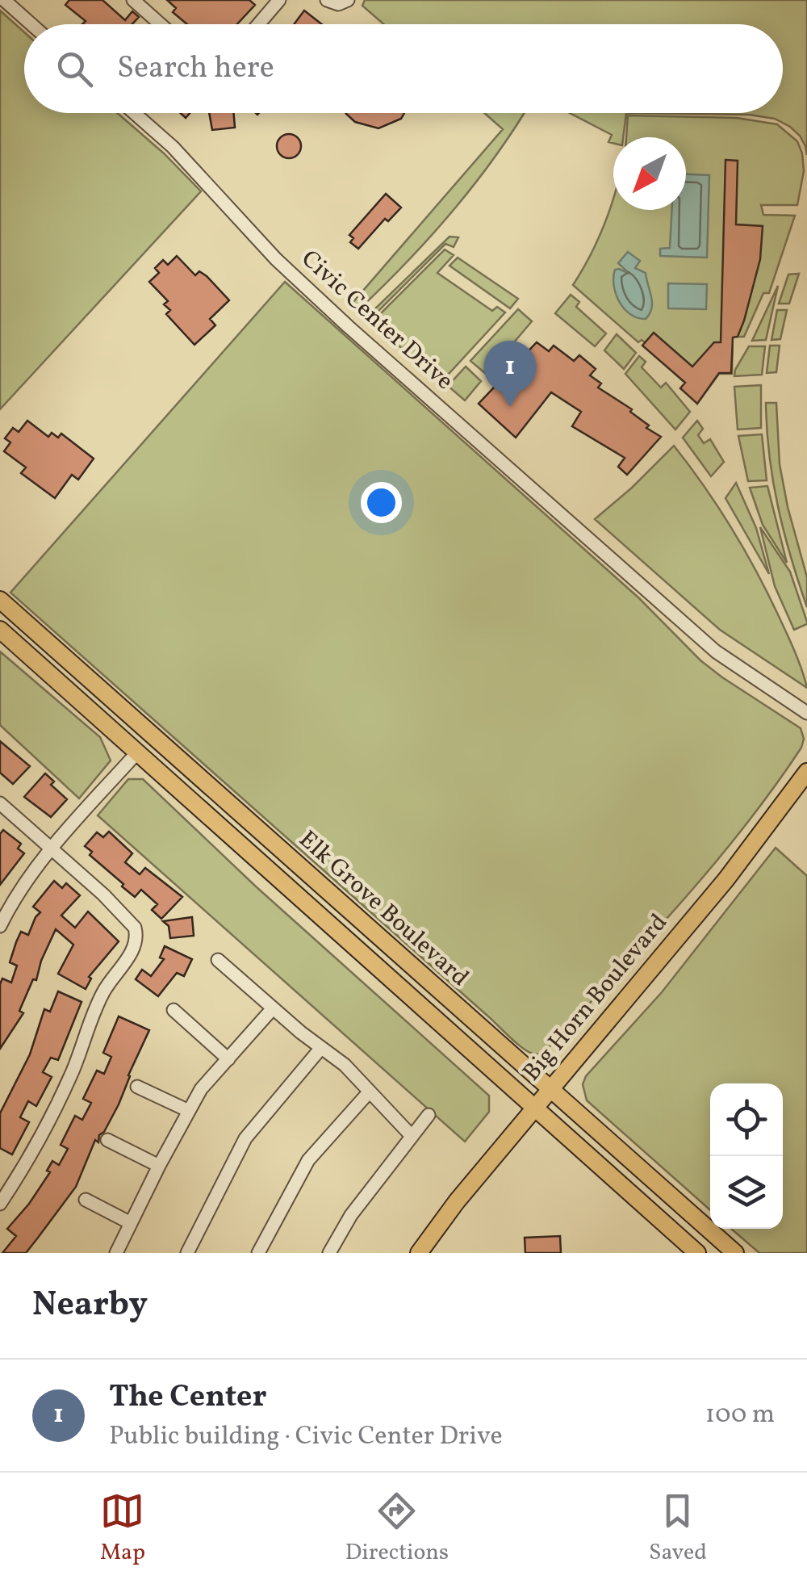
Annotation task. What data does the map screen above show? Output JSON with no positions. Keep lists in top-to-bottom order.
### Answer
{
  "streets": {
    "main road": ["Elk Grove Boulevard", "Big Horn Boulevard"],
    "street": ["Civic Center Drive"]
  },
  "crossings": [
    ["Elk Grove Boulevard", "Big Horn Boulevard"]
  ],
  "north": "bottom left",
  "page": {
    "search": "Search here",
    "pins": "1",
    "heading": "Nearby",
    "list": [
      {
        "mark": "1",
        "name": "The Center",
        "note": "Public building · Civic Center Drive",
        "value": "100 m"
      }
    ],
    "nav": ["Map", "Directions", "Saved"]
  }
}
